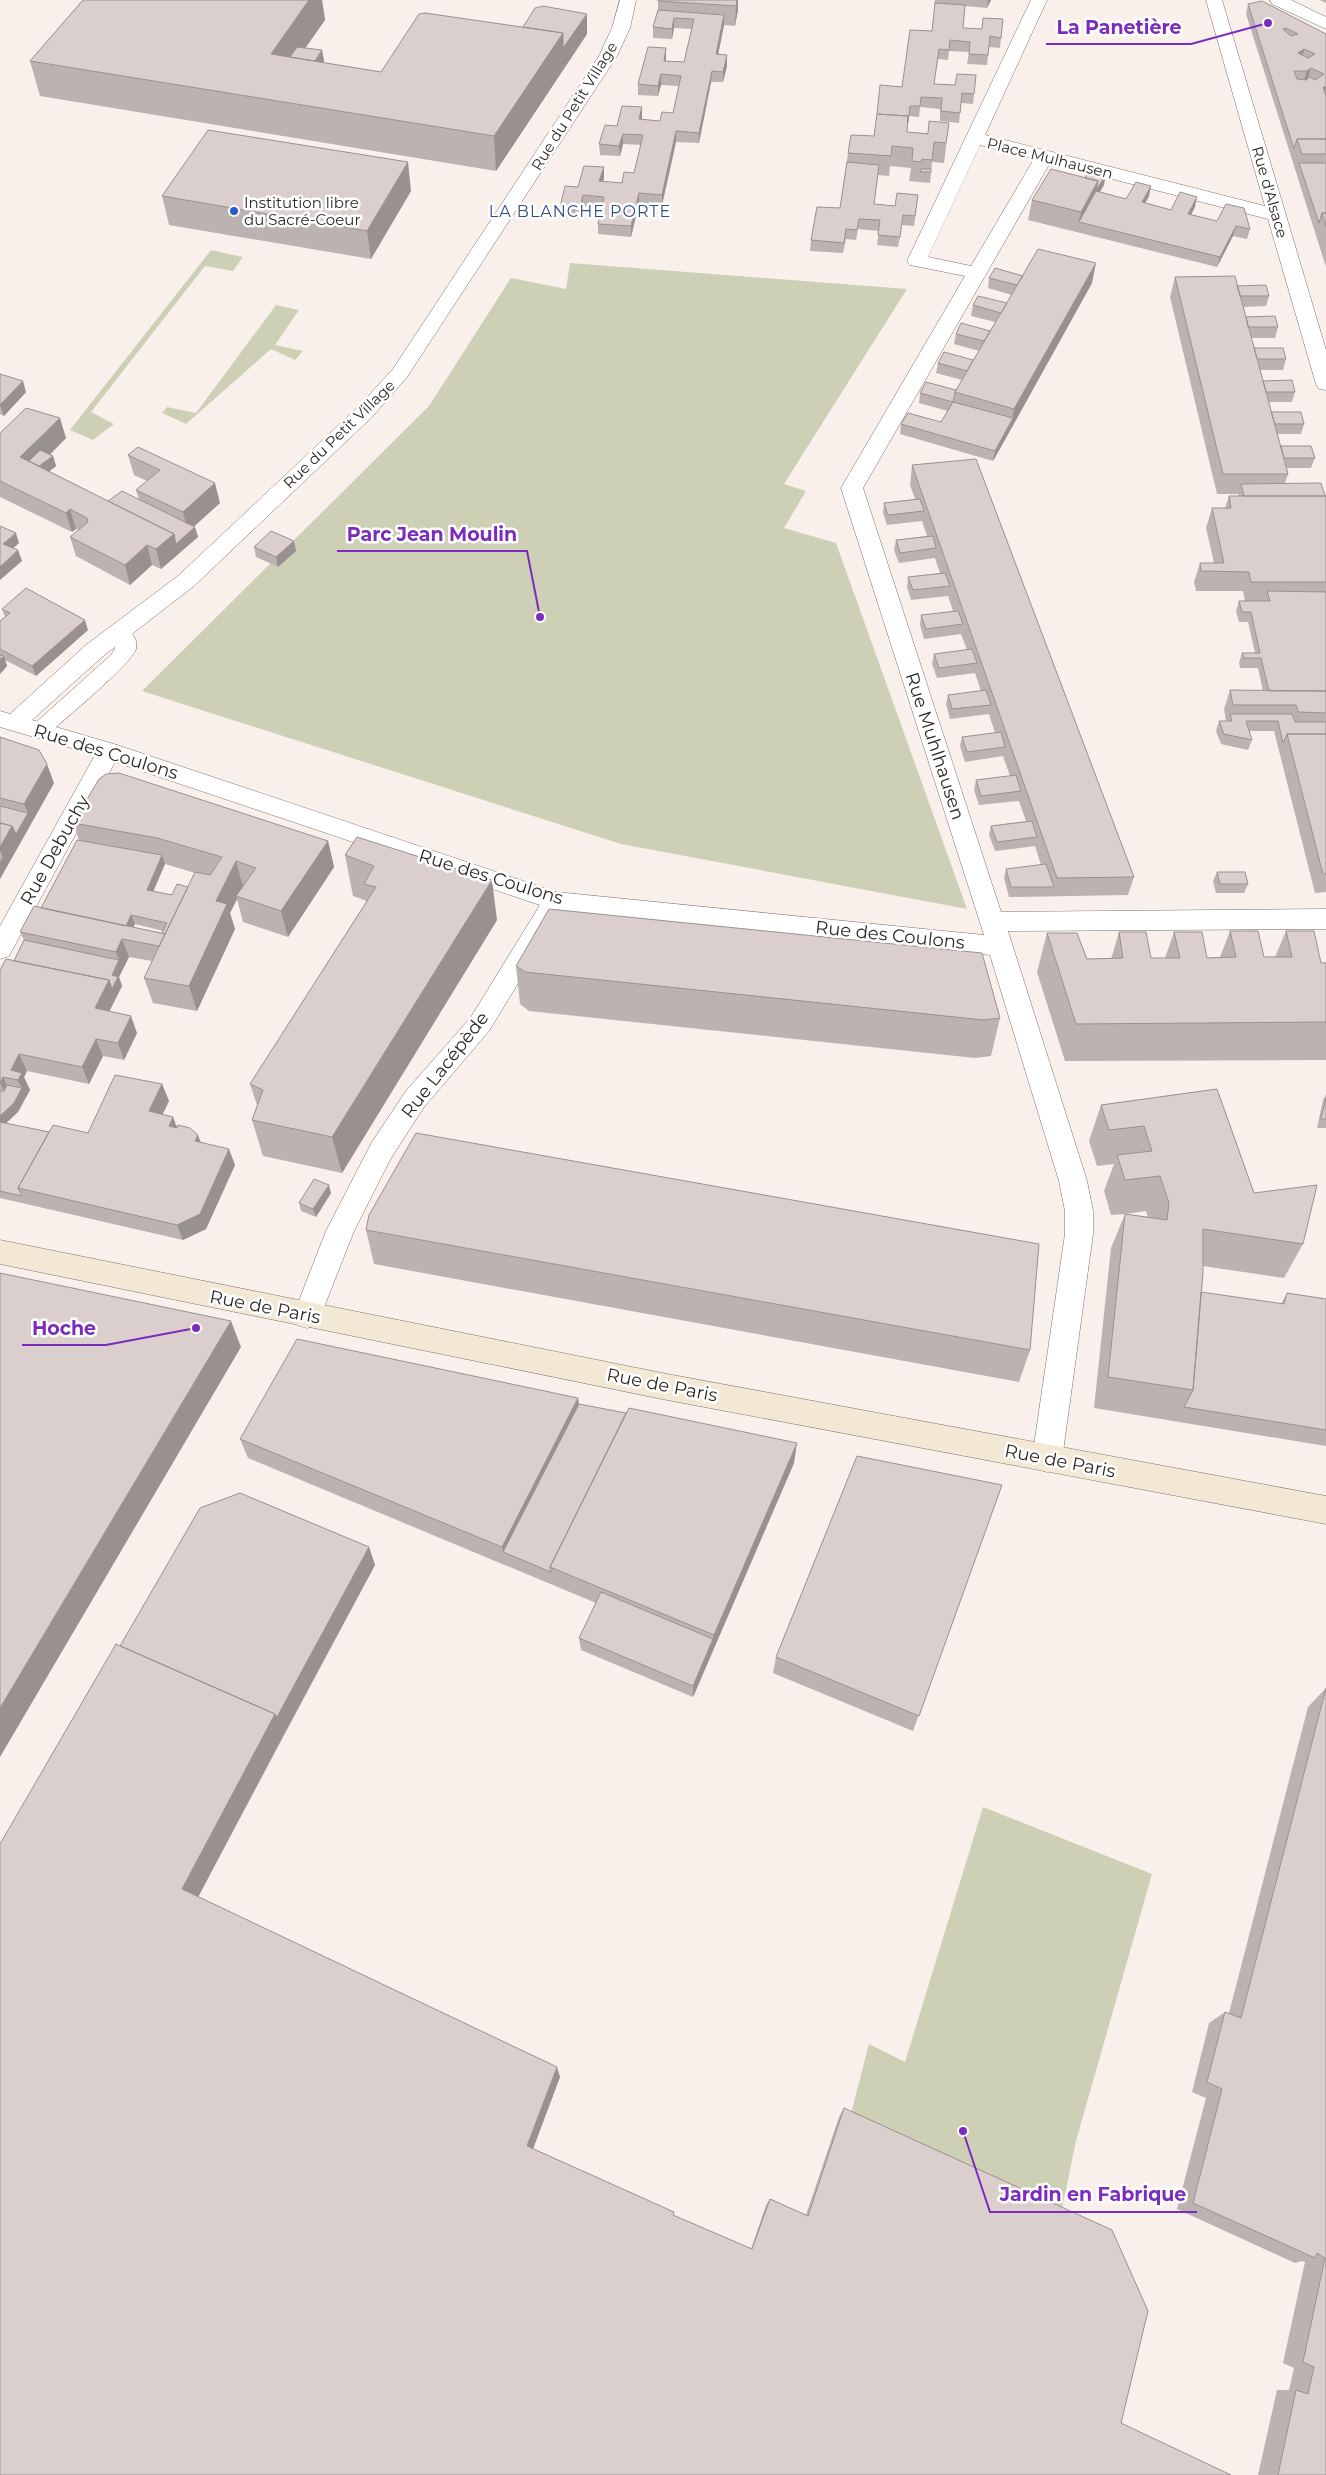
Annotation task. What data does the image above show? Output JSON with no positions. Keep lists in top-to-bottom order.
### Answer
{
  "streets": {
    "main road": ["Rue de Paris"],
    "street": [
      "Rue du Petit Village",
      "Place Mulhausen",
      "Rue d'Alsace",
      "Rue Muhlhausen",
      "Rue des Coulons",
      "Rue Debuchy",
      "Rue Lacépède"
    ]
  },
  "crossings": [
    ["Rue du Petit Village", "Rue des Coulons"],
    ["Place Mulhausen", "Rue d'Alsace"],
    ["Place Mulhausen", "Rue Muhlhausen"],
    ["Rue Muhlhausen", "Rue des Coulons"],
    ["Rue Muhlhausen", "Rue de Paris"],
    ["Rue des Coulons", "Rue Debuchy"],
    ["Rue des Coulons", "Rue Lacépède"],
    ["Rue Lacépède", "Rue de Paris"]
  ],
  "districts": ["LA BLANCHE PORTE"],
  "places": [
    "La Panetière",
    "Institution libre du Sacré-Coeur",
    "Parc Jean Moulin",
    "Hoche",
    "Jardin en Fabrique"
  ]
}
